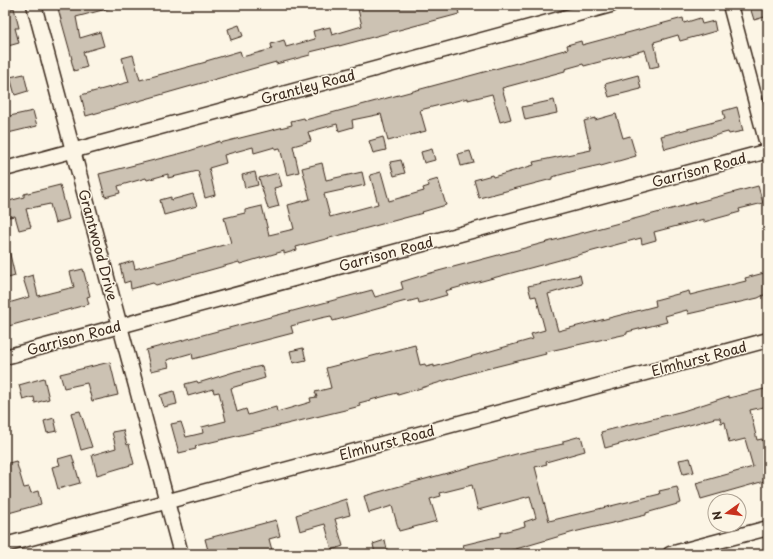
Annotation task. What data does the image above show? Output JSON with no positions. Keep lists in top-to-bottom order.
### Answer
{
  "streets": {
    "street": [
      "Grantley Road",
      "Garrison Road",
      "Grantwood Drive",
      "Elmhurst Road"
    ]
  },
  "crossings": [
    ["Grantley Road", "Grantwood Drive"],
    ["Garrison Road", "Grantwood Drive"],
    ["Grantwood Drive", "Elmhurst Road"]
  ],
  "north": "left"
}
